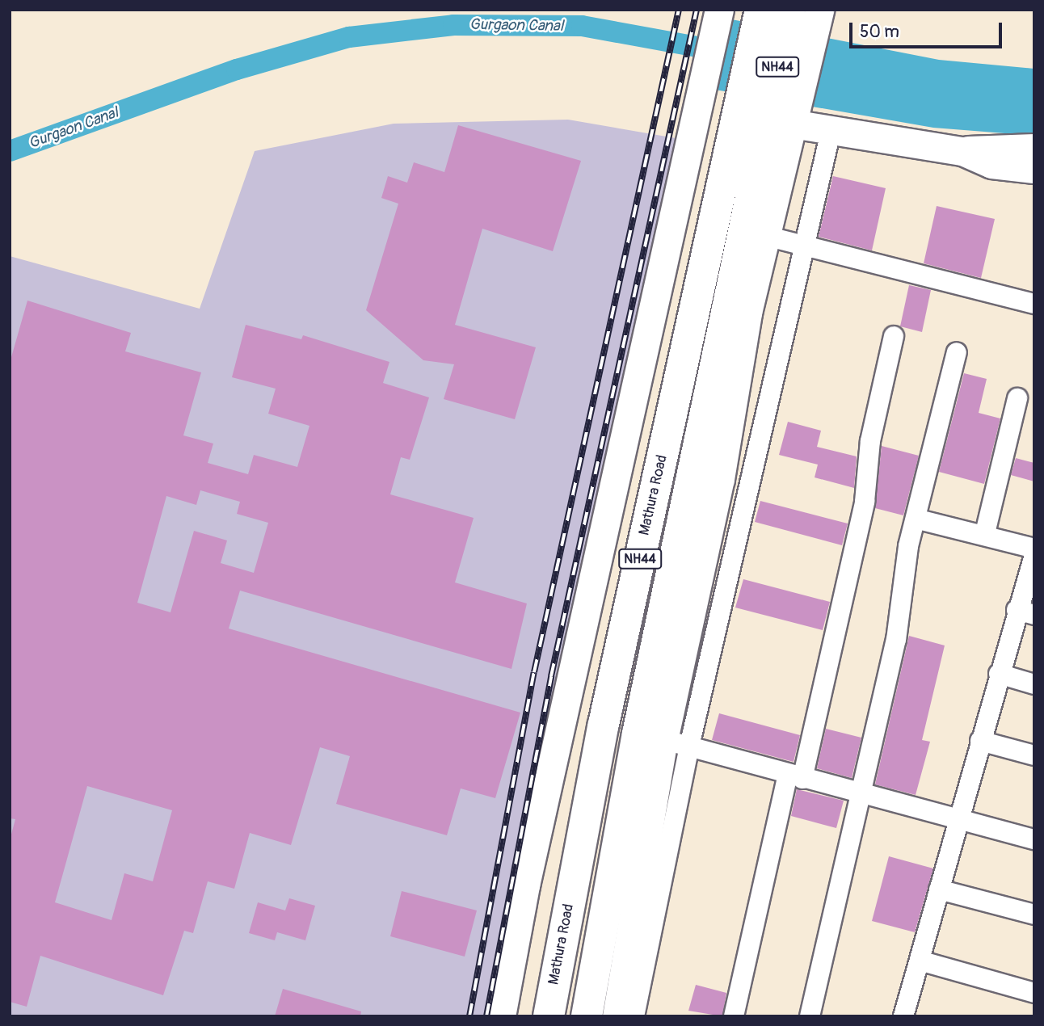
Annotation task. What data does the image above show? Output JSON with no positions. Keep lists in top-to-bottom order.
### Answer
{
  "streets": {
    "highway": ["NH44", "Mathura Road"]
  },
  "water": ["Gurgaon Canal"],
  "scale_bar": "50 m"
}
